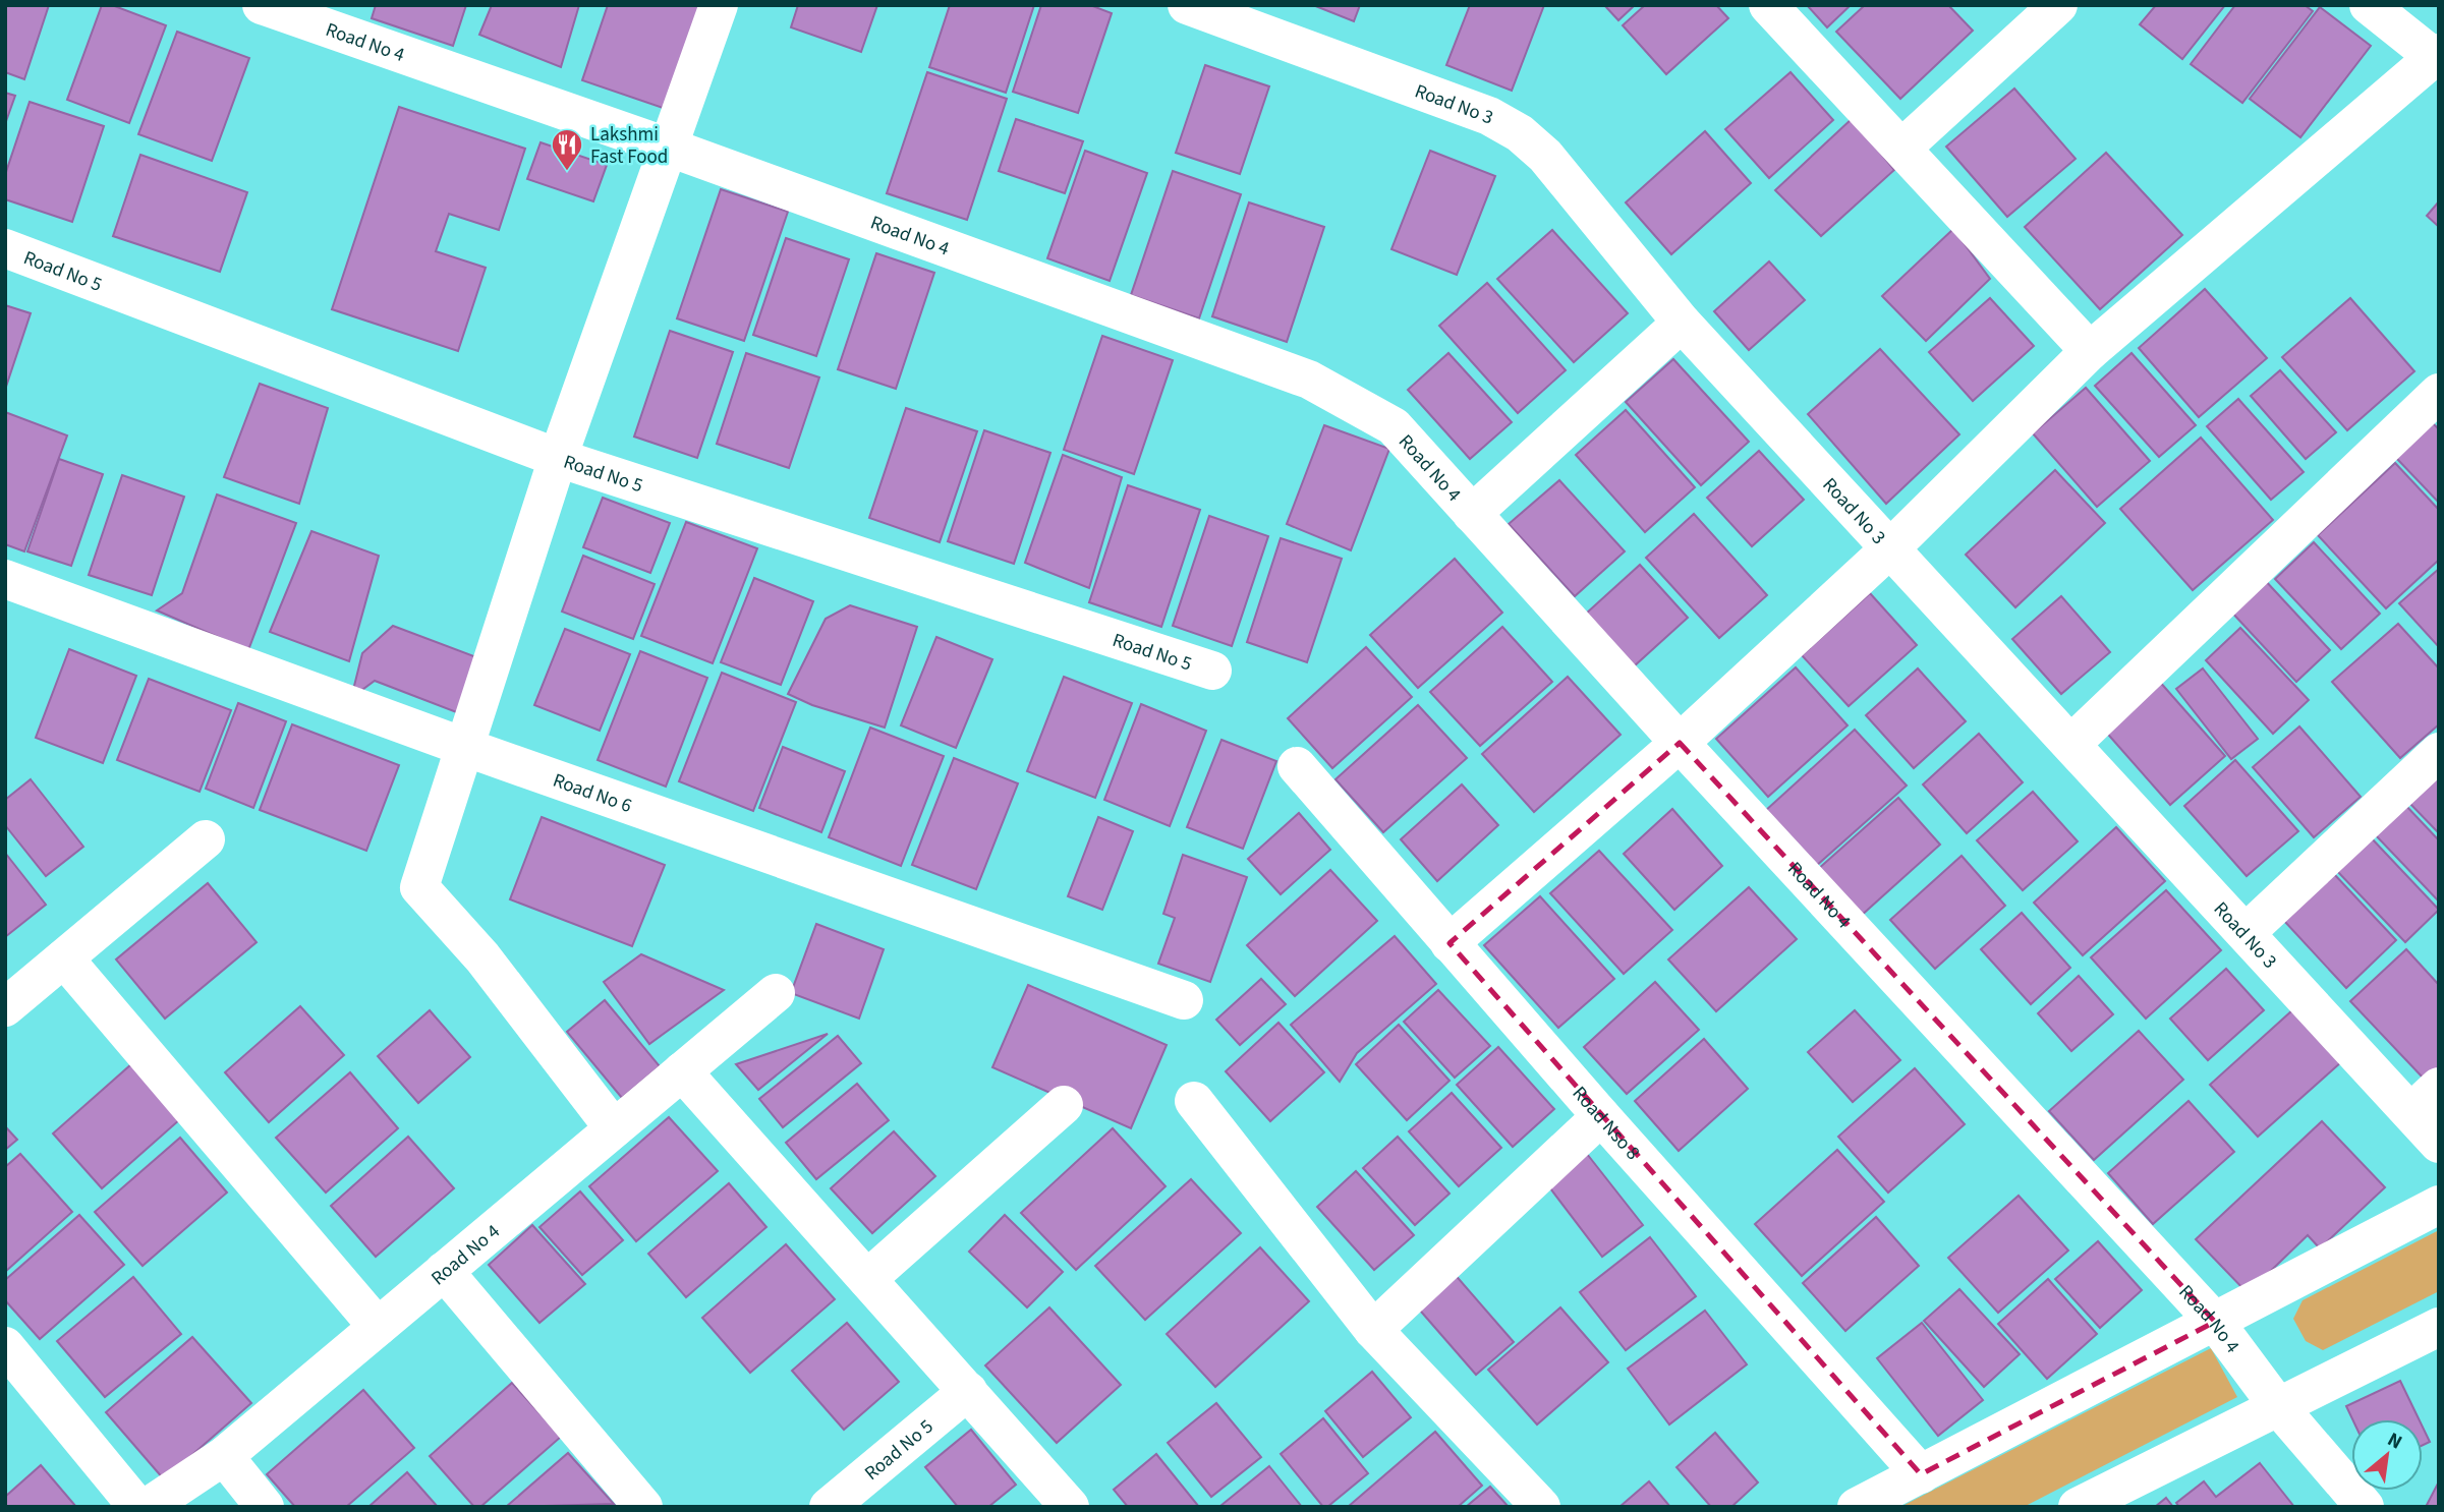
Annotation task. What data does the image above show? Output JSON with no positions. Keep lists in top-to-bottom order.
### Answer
{
  "streets": {
    "street": [
      "Road No 4",
      "Road No 3",
      "Road No 5",
      "Road No 6",
      "Road Nso 8"
    ]
  },
  "places": {
    "restaurant": ["Lakshmi Fast Food"]
  },
  "north": "top right"
}
